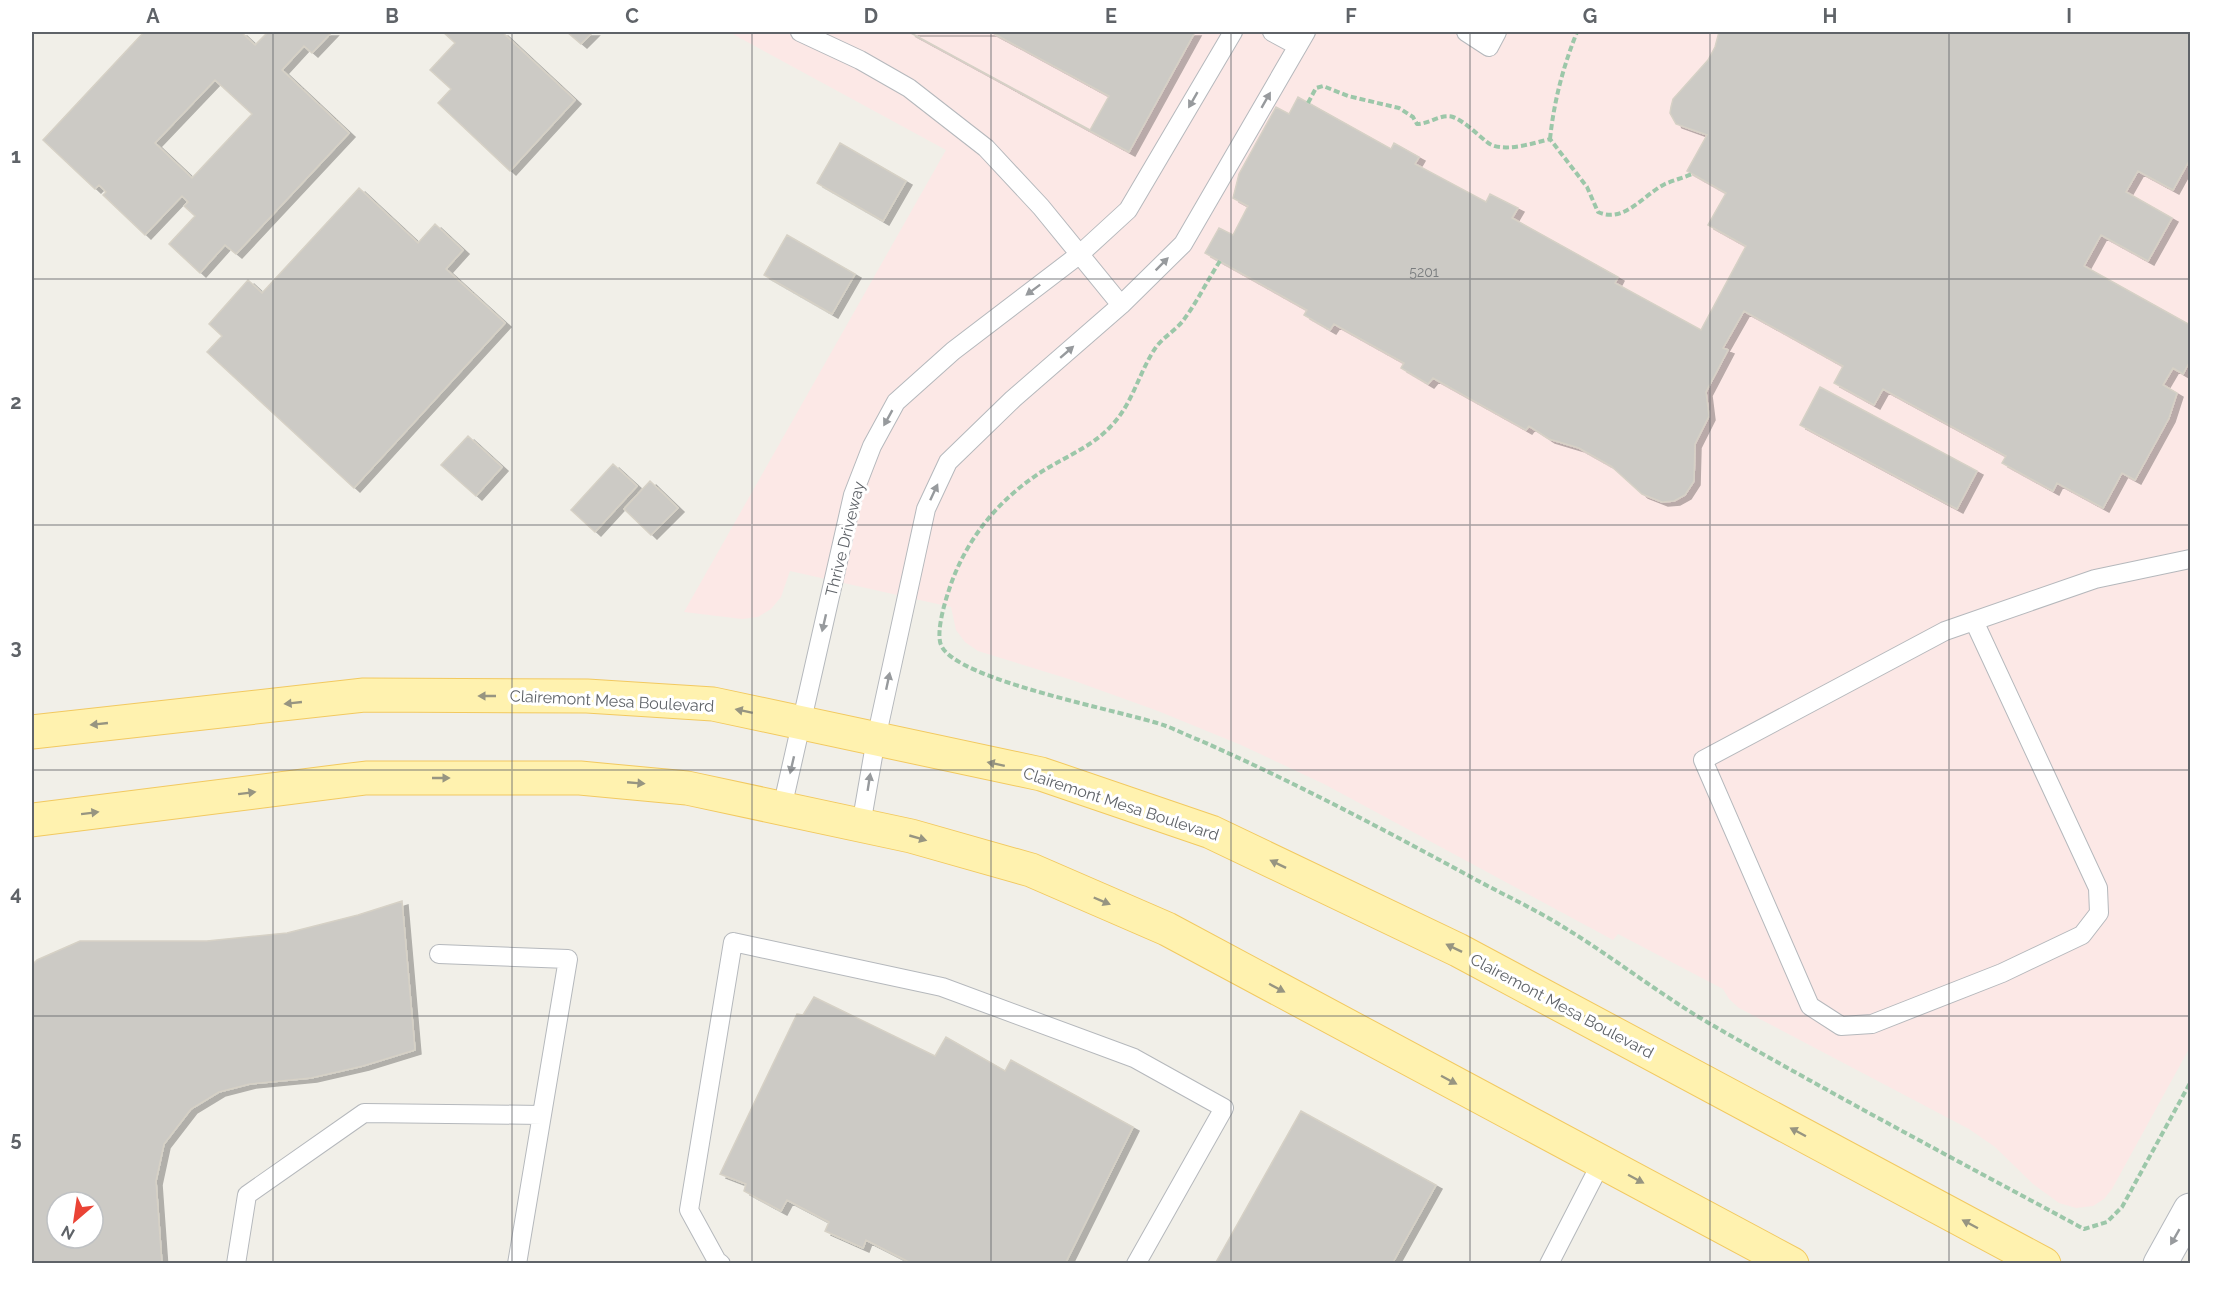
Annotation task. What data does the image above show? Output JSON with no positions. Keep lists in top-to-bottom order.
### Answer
{
  "streets": {
    "main road": ["Clairemont Mesa Boulevard"],
    "lane": ["Thrive Driveway"]
  },
  "crossings": [
    ["Thrive Driveway", "Clairemont Mesa Boulevard"]
  ],
  "house_numbers": ["5201"],
  "north": "bottom left",
  "grid": {
    "columns": [
      "A",
      "B",
      "C",
      "D",
      "E",
      "F",
      "G",
      "H",
      "I"
    ],
    "rows": [
      "1",
      "2",
      "3",
      "4",
      "5"
    ]
  }
}
